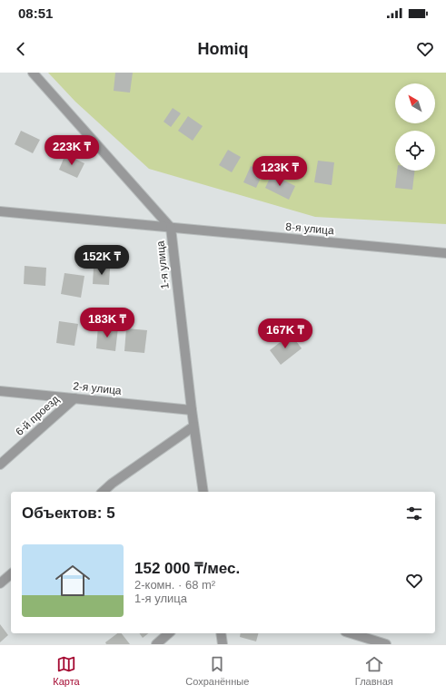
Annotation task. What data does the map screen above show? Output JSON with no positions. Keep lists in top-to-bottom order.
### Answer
{
  "streets": {
    "street": [
      "8-я улица",
      "1-я улица",
      "2-я улица",
      "6-й проезд"
    ]
  },
  "crossings": [
    ["8-я улица", "1-я улица"],
    ["1-я улица", "2-я улица"],
    ["2-я улица", "6-й проезд"]
  ],
  "north": "top left",
  "page": {
    "status": "08:51",
    "header": "Homiq",
    "price": [
      "223K ₸",
      "123K ₸",
      "152K ₸",
      "183K ₸",
      "167K ₸"
    ],
    "heading": "Объектов: 5",
    "list": [
      {
        "name": "152 000 ₸/мес.",
        "note": "2-комн. · 68 m² · 1-я улица"
      }
    ],
    "tabs": ["Карта", "Сохранённые", "Главная"]
  }
}
